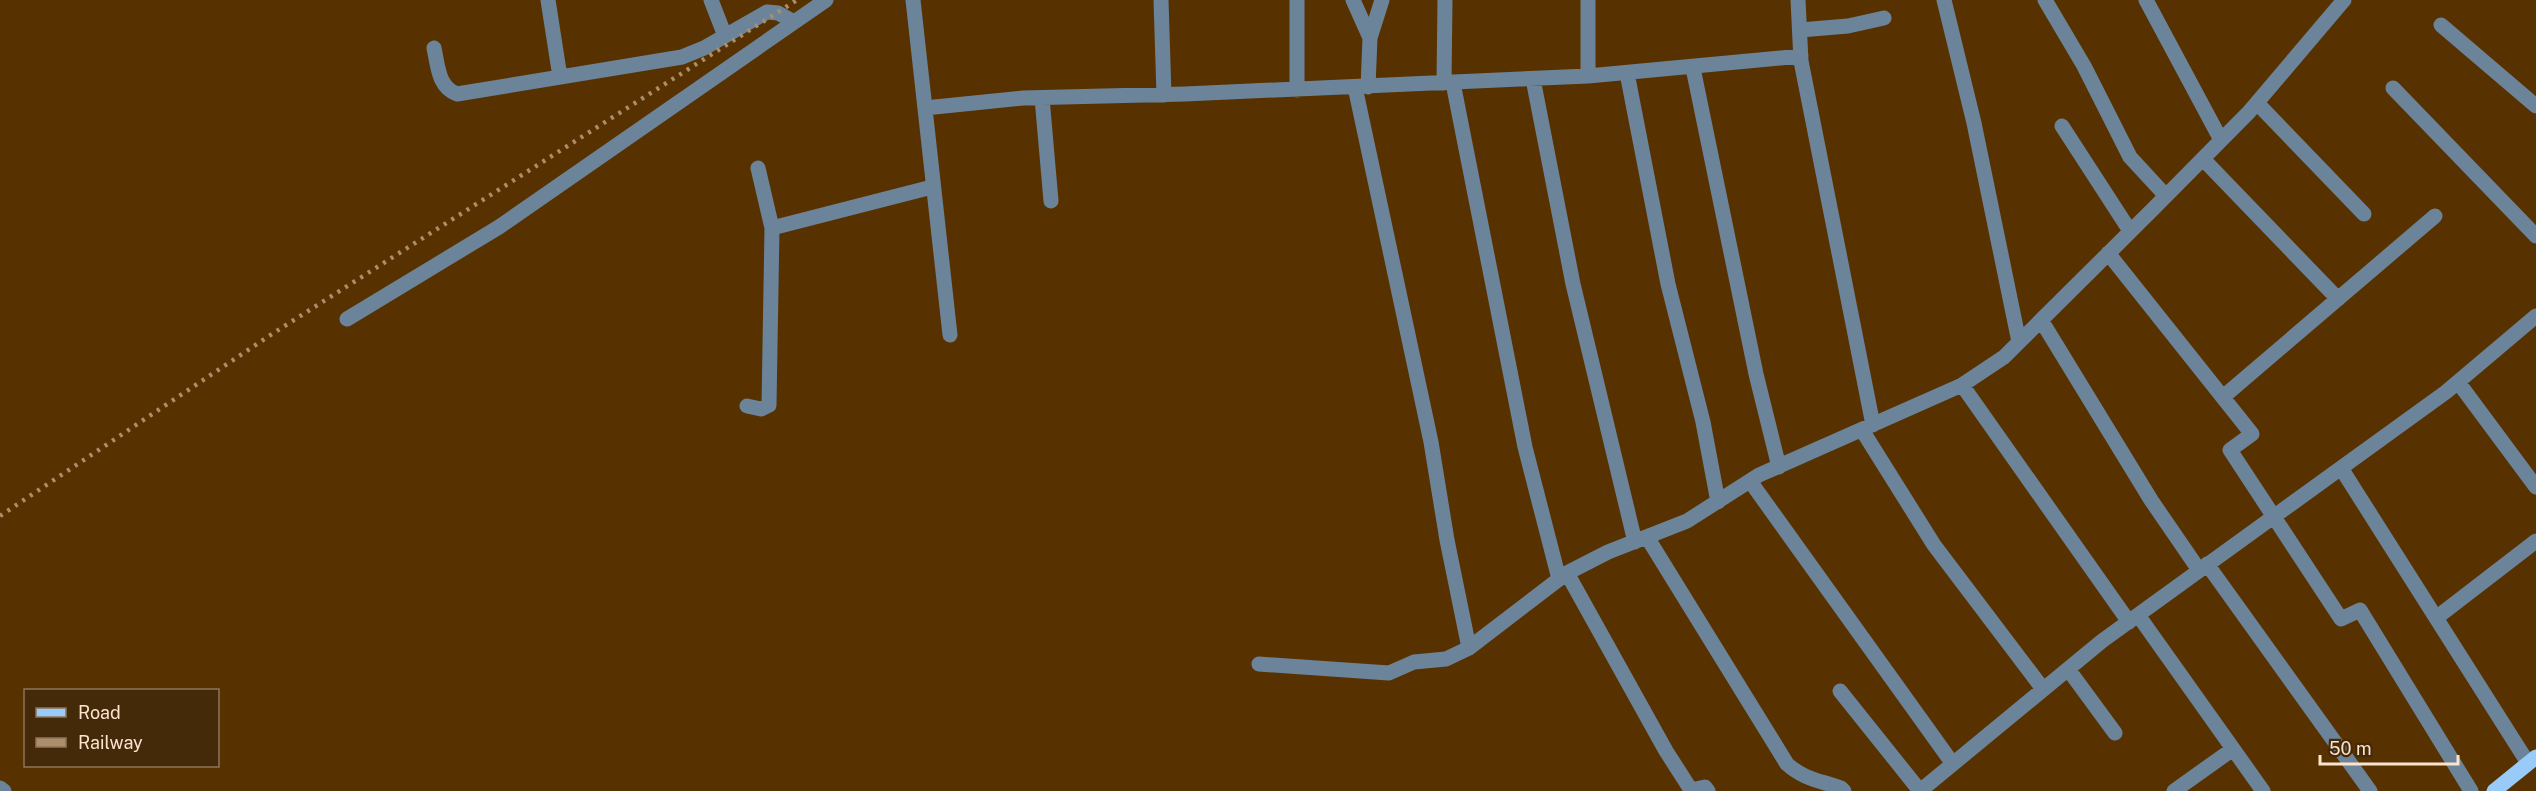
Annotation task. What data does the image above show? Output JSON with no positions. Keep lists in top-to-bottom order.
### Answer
{
  "legend": ["Road", "Railway"],
  "scale_bar": "50 m"
}
